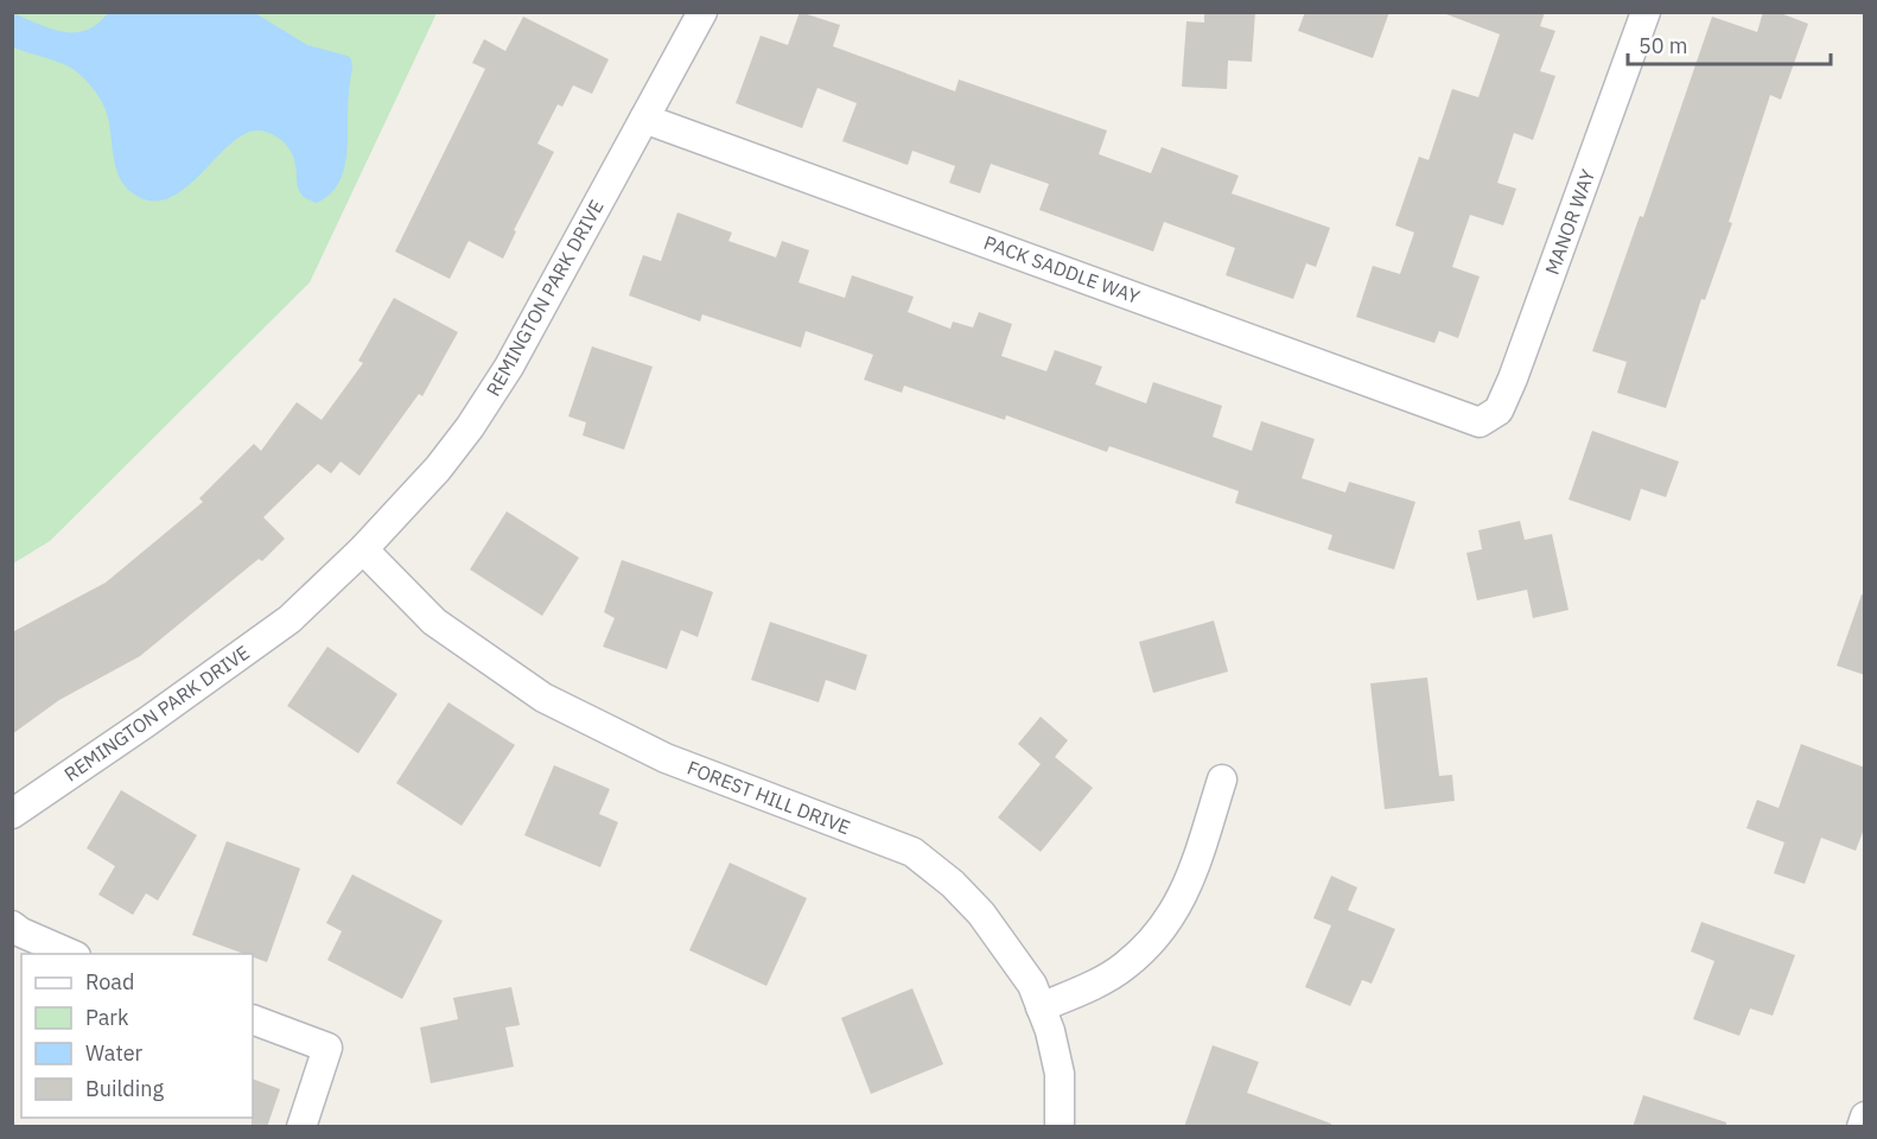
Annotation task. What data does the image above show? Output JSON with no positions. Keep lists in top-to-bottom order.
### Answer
{
  "streets": {
    "street": [
      "MANOR WAY",
      "PACK SADDLE WAY",
      "REMINGTON PARK DRIVE",
      "FOREST HILL DRIVE"
    ]
  },
  "crossings": [
    ["MANOR WAY", "PACK SADDLE WAY"],
    ["PACK SADDLE WAY", "REMINGTON PARK DRIVE"],
    ["REMINGTON PARK DRIVE", "FOREST HILL DRIVE"]
  ],
  "legend": [
    "Road",
    "Park",
    "Water",
    "Building"
  ],
  "scale_bar": "50 m"
}
